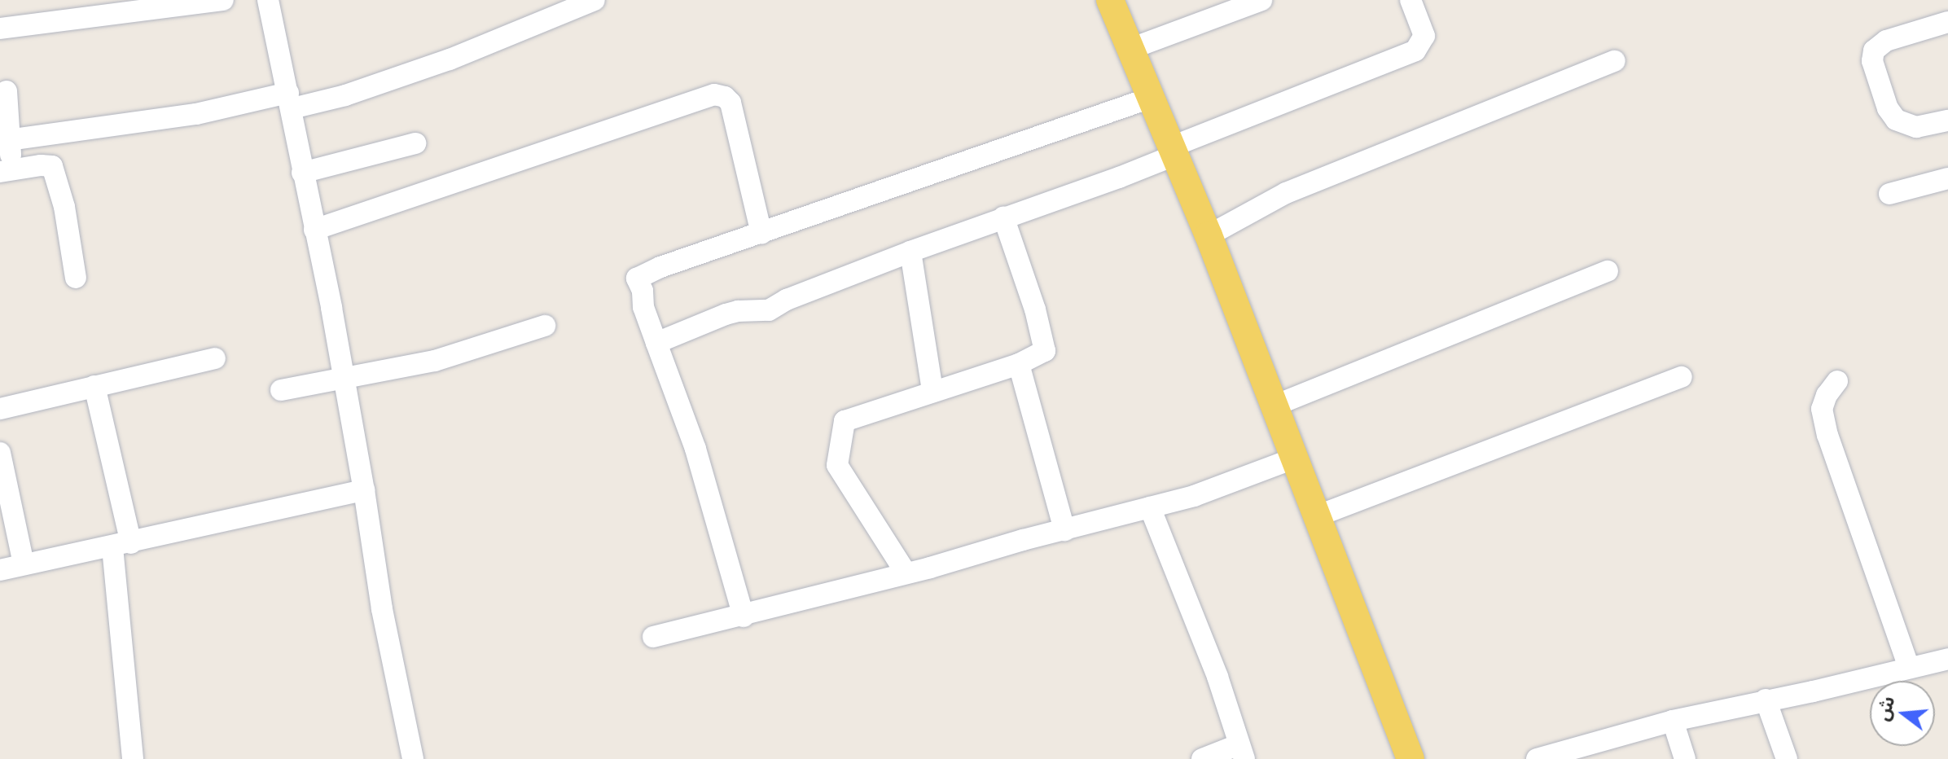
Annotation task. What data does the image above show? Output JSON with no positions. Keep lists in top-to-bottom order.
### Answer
{
  "north": "left"
}
